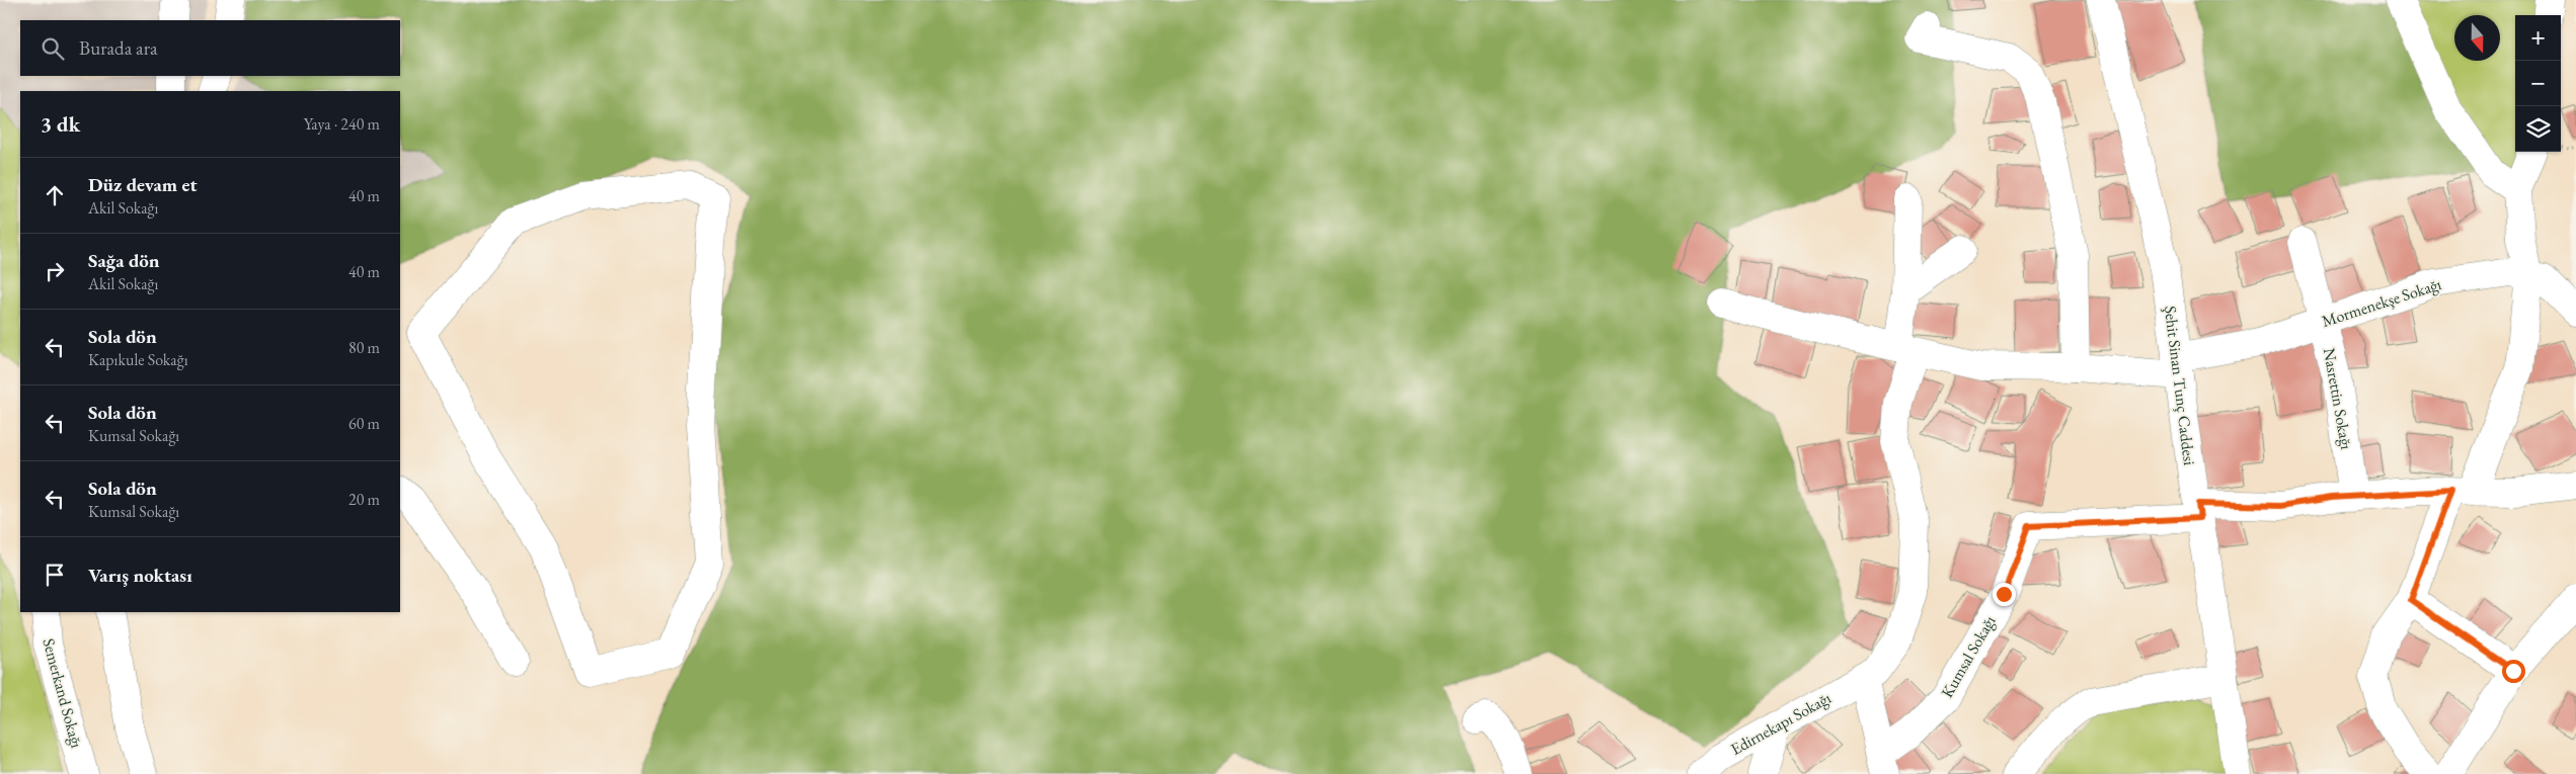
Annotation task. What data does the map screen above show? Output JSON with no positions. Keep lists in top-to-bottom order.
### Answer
{
  "streets": {
    "street": [
      "Mormenekşe Sokağı",
      "Şehit Sinan Tunç Caddesi",
      "Nasrettin Sokağı",
      "Kumsal Sokağı",
      "Semerkand Sokağı",
      "Edirnekapı Sokağı"
    ]
  },
  "crossings": [
    ["Mormenekşe Sokağı", "Şehit Sinan Tunç Caddesi"],
    ["Mormenekşe Sokağı", "Nasrettin Sokağı"],
    ["Mormenekşe Sokağı", "Edirnekapı Sokağı"],
    ["Şehit Sinan Tunç Caddesi", "Kumsal Sokağı"]
  ],
  "north": "bottom",
  "page": {
    "map_buttons": ["+", "−"],
    "search": "Burada ara",
    "heading": ["3 dk", "Yaya · 240 m"],
    "list": [
      ["Düz devam et", "Akil Sokağı", "40 m"],
      ["Sağa dön", "Akil Sokağı", "40 m"],
      ["Sola dön", "Kapıkule Sokağı", "80 m"],
      ["Sola dön", "Kumsal Sokağı", "60 m"],
      ["Sola dön", "Kumsal Sokağı", "20 m"],
      "Varış noktası"
    ]
  }
}
